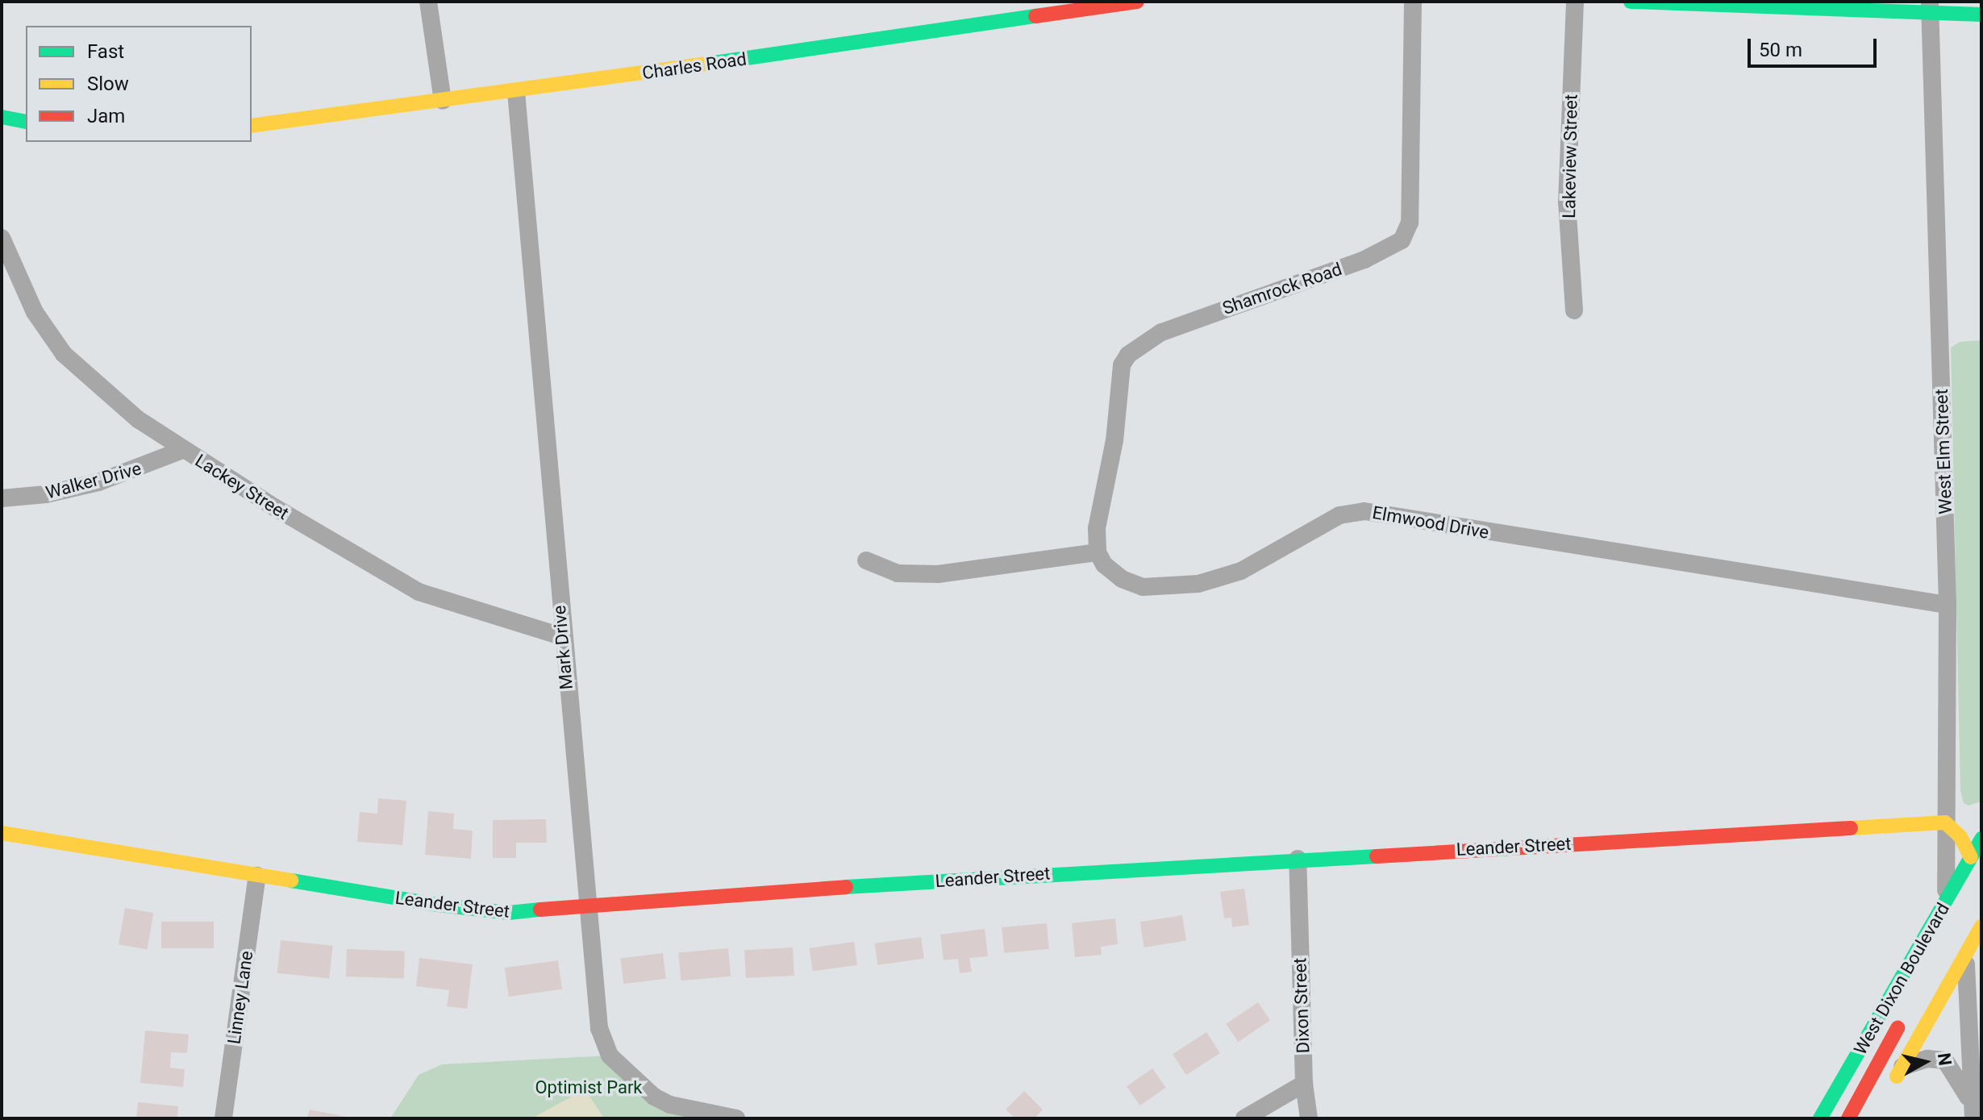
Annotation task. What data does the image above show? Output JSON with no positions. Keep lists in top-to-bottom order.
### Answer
{
  "streets": {
    "main road": ["Charles Road", "Leander Street", "West Dixon Boulevard"],
    "street": [
      "Lakeview Street",
      "Shamrock Road",
      "West Elm Street",
      "Walker Drive",
      "Lackey Street",
      "Elmwood Drive",
      "Mark Drive",
      "Linney Lane",
      "Dixon Street"
    ]
  },
  "crossings": [
    ["Charles Road", "Mark Drive"],
    ["Shamrock Road", "Elmwood Drive"],
    ["West Elm Street", "Elmwood Drive"],
    ["West Elm Street", "Leander Street"],
    ["West Elm Street", "West Dixon Boulevard"],
    ["Walker Drive", "Lackey Street"],
    ["Lackey Street", "Mark Drive"],
    ["Mark Drive", "Leander Street"],
    ["Leander Street", "Linney Lane"],
    ["Leander Street", "Dixon Street"]
  ],
  "parks": ["Optimist Park"],
  "legend": ["Fast", "Slow", "Jam"],
  "scale_bar": "50 m",
  "north": "right"
}
